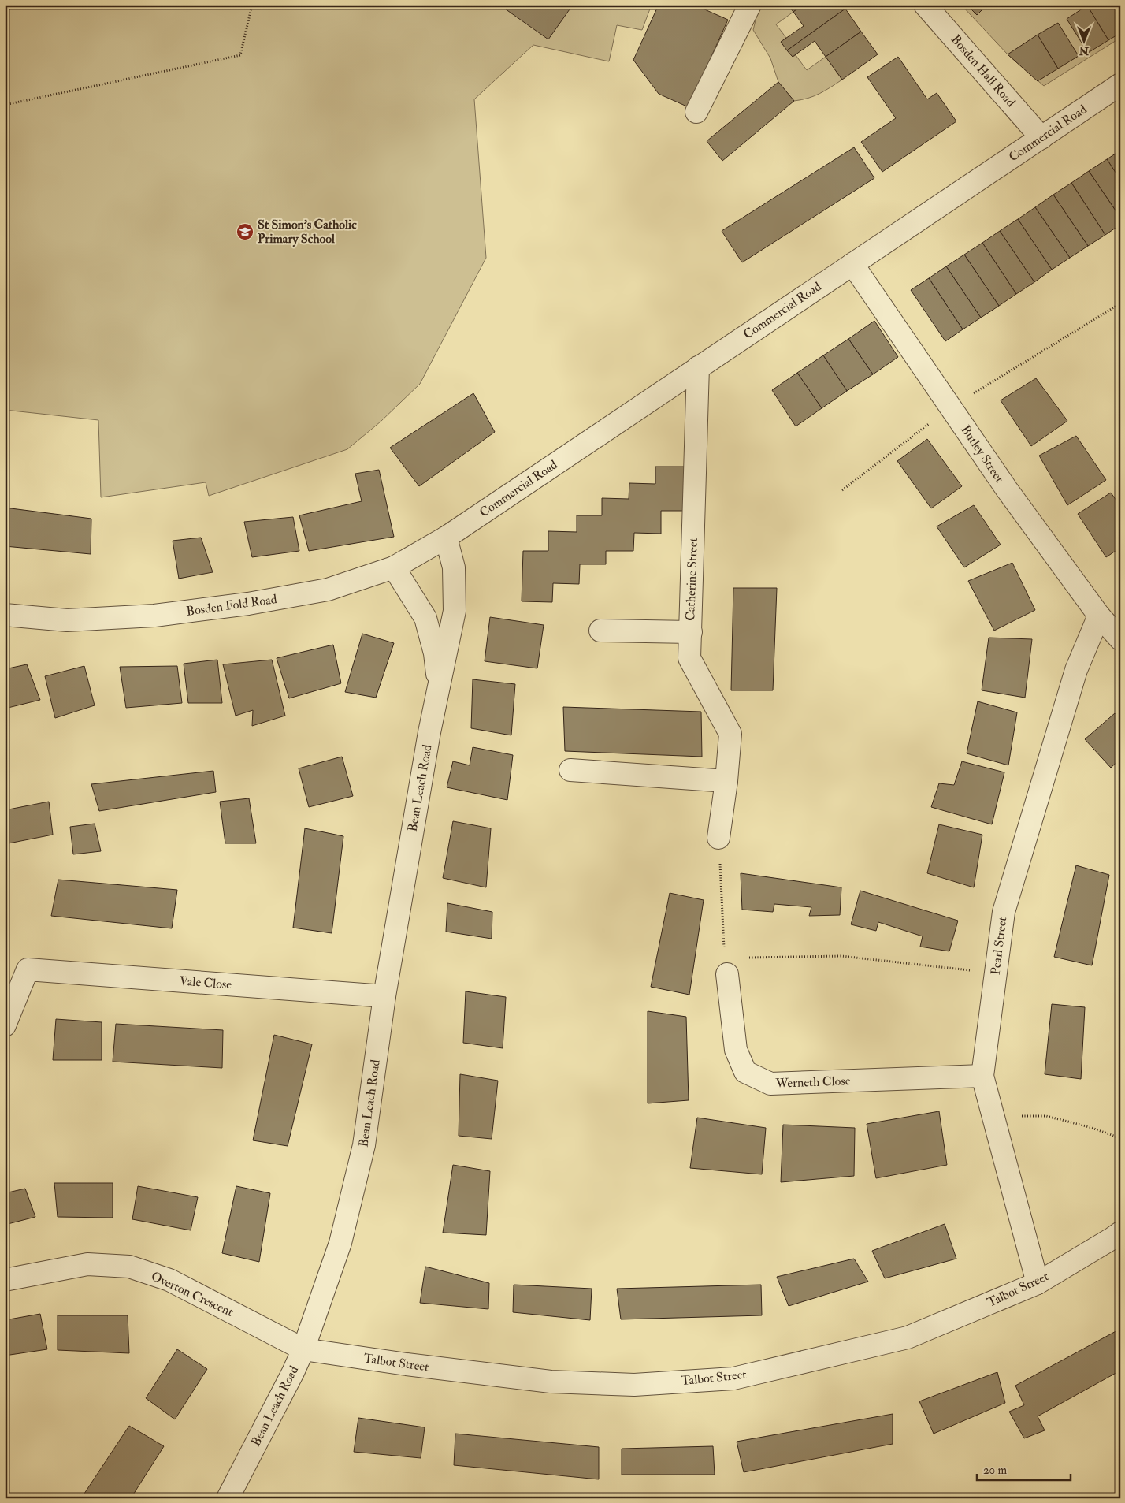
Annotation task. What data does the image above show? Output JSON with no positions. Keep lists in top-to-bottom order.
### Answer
{
  "streets": {
    "street": [
      "Bosden Hall Road",
      "Commercial Road",
      "Butley Street",
      "Catherine Street",
      "Bosden Fold Road",
      "Bean Leach Road",
      "Pearl Street",
      "Vale Close",
      "Werneth Close",
      "Talbot Street",
      "Overton Crescent"
    ]
  },
  "crossings": [
    ["Bosden Hall Road", "Commercial Road"],
    ["Commercial Road", "Butley Street"],
    ["Commercial Road", "Catherine Street"],
    ["Commercial Road", "Bosden Fold Road"],
    ["Commercial Road", "Bean Leach Road"],
    ["Butley Street", "Pearl Street"],
    ["Bosden Fold Road", "Bean Leach Road"],
    ["Bean Leach Road", "Vale Close"],
    ["Bean Leach Road", "Talbot Street"],
    ["Bean Leach Road", "Overton Crescent"],
    ["Pearl Street", "Werneth Close"],
    ["Pearl Street", "Talbot Street"],
    ["Talbot Street", "Overton Crescent"]
  ],
  "places": {
    "school or university": ["St Simon's Catholic Primary School"]
  },
  "scale_bar": "20 m",
  "north": "bottom"
}
